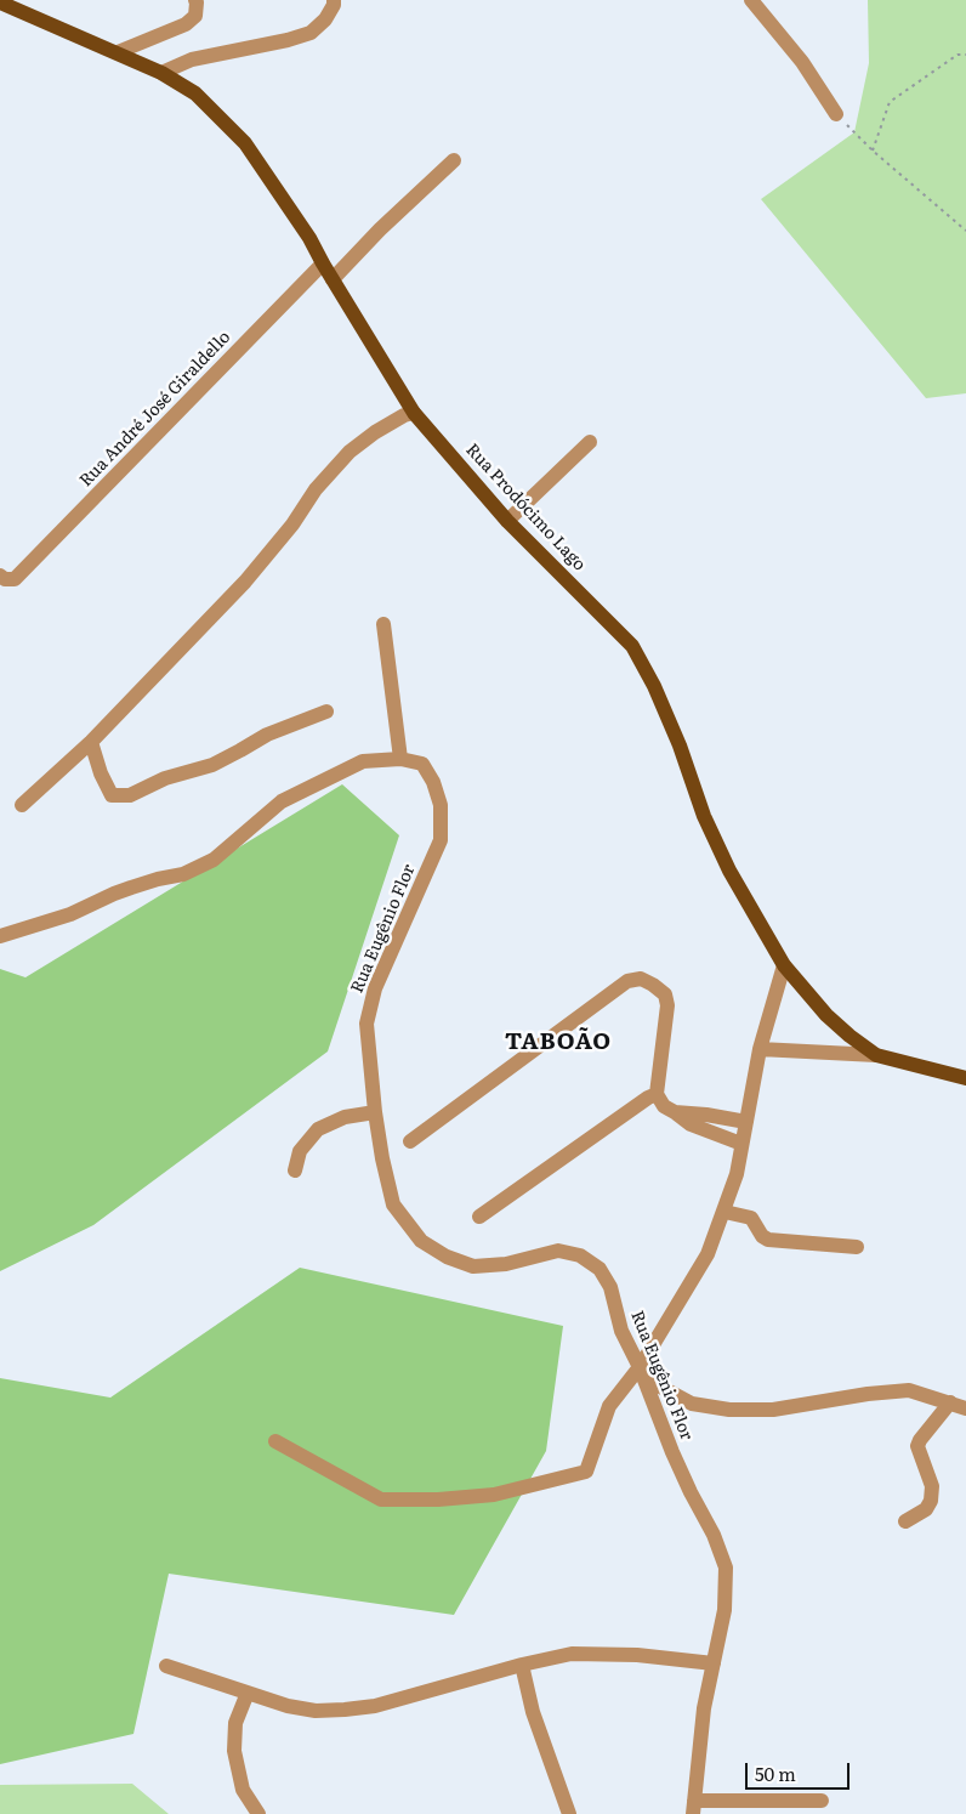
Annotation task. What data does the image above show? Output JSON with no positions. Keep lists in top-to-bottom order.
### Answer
{
  "streets": {
    "main road": ["Rua Prodócimo Lago"],
    "street": ["Rua André José Giraldello", "Rua Eugênio Flor"]
  },
  "crossings": [
    ["Rua André José Giraldello", "Rua Prodócimo Lago"]
  ],
  "districts": ["TABOÃO"],
  "scale_bar": "50 m"
}
